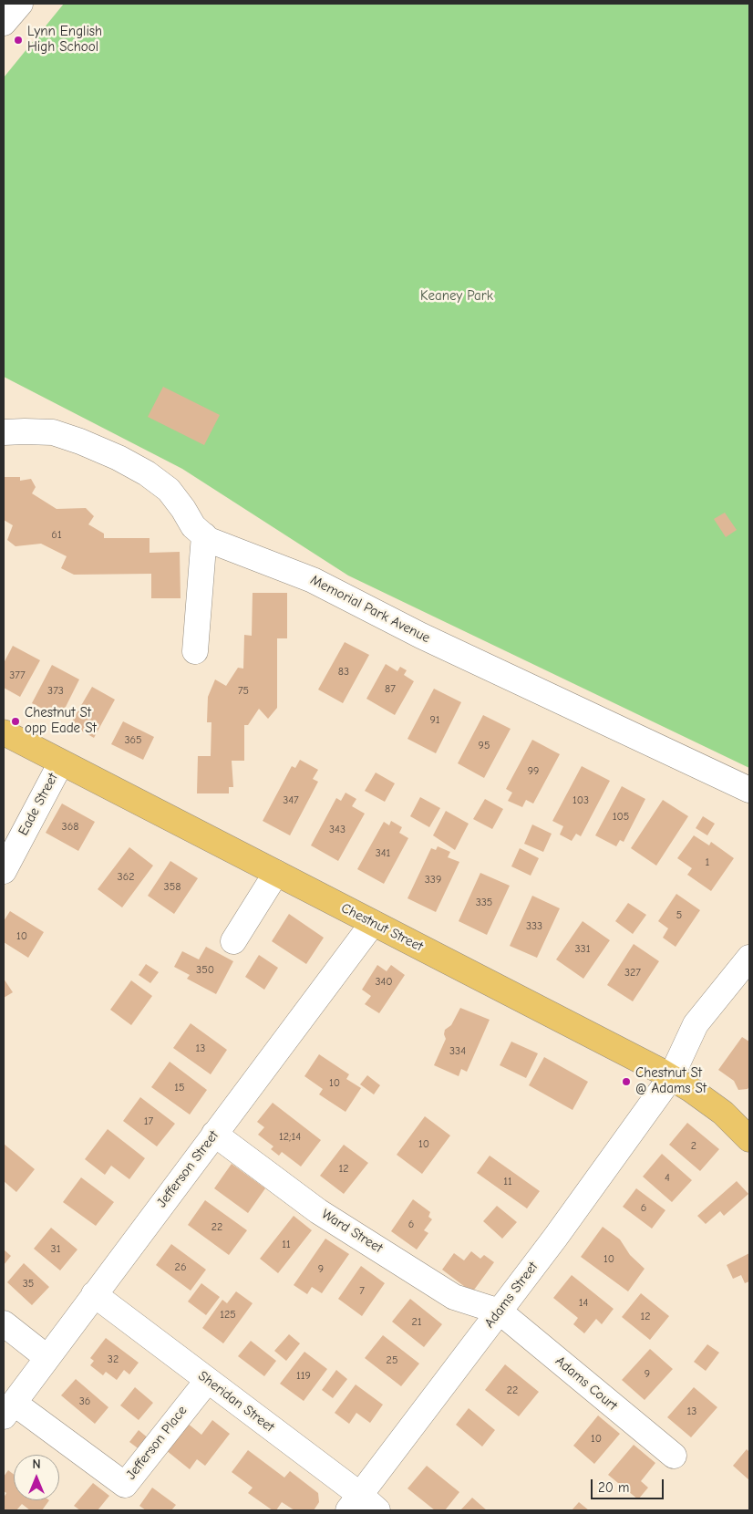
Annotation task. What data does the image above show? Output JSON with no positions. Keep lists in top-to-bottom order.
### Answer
{
  "streets": {
    "main road": ["Chestnut Street"],
    "street": [
      "Memorial Park Avenue",
      "Eade Street",
      "Jefferson Street",
      "Ward Street",
      "Adams Street",
      "Adams Court",
      "Sheridan Street",
      "Jefferson Place"
    ]
  },
  "crossings": [
    ["Eade Street", "Chestnut Street"],
    ["Chestnut Street", "Jefferson Street"],
    ["Chestnut Street", "Adams Street"],
    ["Jefferson Street", "Ward Street"],
    ["Jefferson Street", "Sheridan Street"],
    ["Jefferson Street", "Jefferson Place"],
    ["Ward Street", "Adams Street"],
    ["Ward Street", "Adams Court"],
    ["Adams Street", "Adams Court"],
    ["Adams Street", "Sheridan Street"],
    ["Sheridan Street", "Jefferson Place"]
  ],
  "parks": ["Keaney Park"],
  "places": ["Lynn English High School", "Chestnut St opp Eade St", "Chestnut St @ Adams St"],
  "house_numbers": [
    "61",
    "83",
    "377",
    "87",
    "373",
    "75",
    "91",
    "365",
    "95",
    "99",
    "347",
    "103",
    "105",
    "368",
    "343",
    "341",
    "1",
    "362",
    "339",
    "358",
    "335",
    "5",
    "333",
    "10",
    "331",
    "350",
    "327",
    "340",
    "13",
    "334",
    "10",
    "15",
    "17",
    "12;14",
    "10",
    "2",
    "12",
    "4",
    "11",
    "6",
    "6",
    "22",
    "11",
    "31",
    "10",
    "26",
    "9",
    "35",
    "7",
    "14",
    "125",
    "12",
    "21",
    "32",
    "25",
    "9",
    "119",
    "22",
    "36",
    "13",
    "10"
  ],
  "scale_bar": "20 m",
  "north": "top"
}
